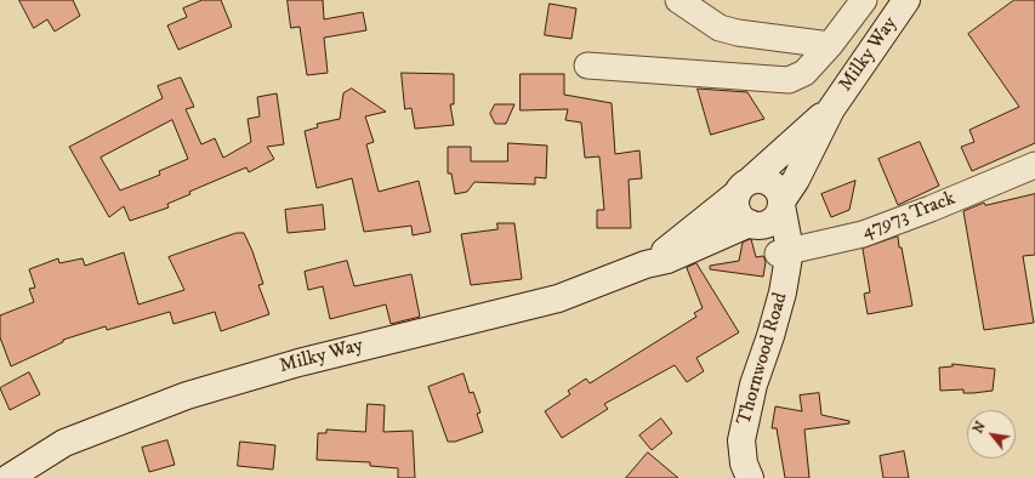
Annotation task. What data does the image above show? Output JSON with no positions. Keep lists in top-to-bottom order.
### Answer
{
  "streets": {
    "street": ["Milky Way", "47973 Track", "Thornwood Road"]
  },
  "crossings": [
    ["Milky Way", "Thornwood Road"],
    ["47973 Track", "Thornwood Road"]
  ],
  "north": "top left"
}
